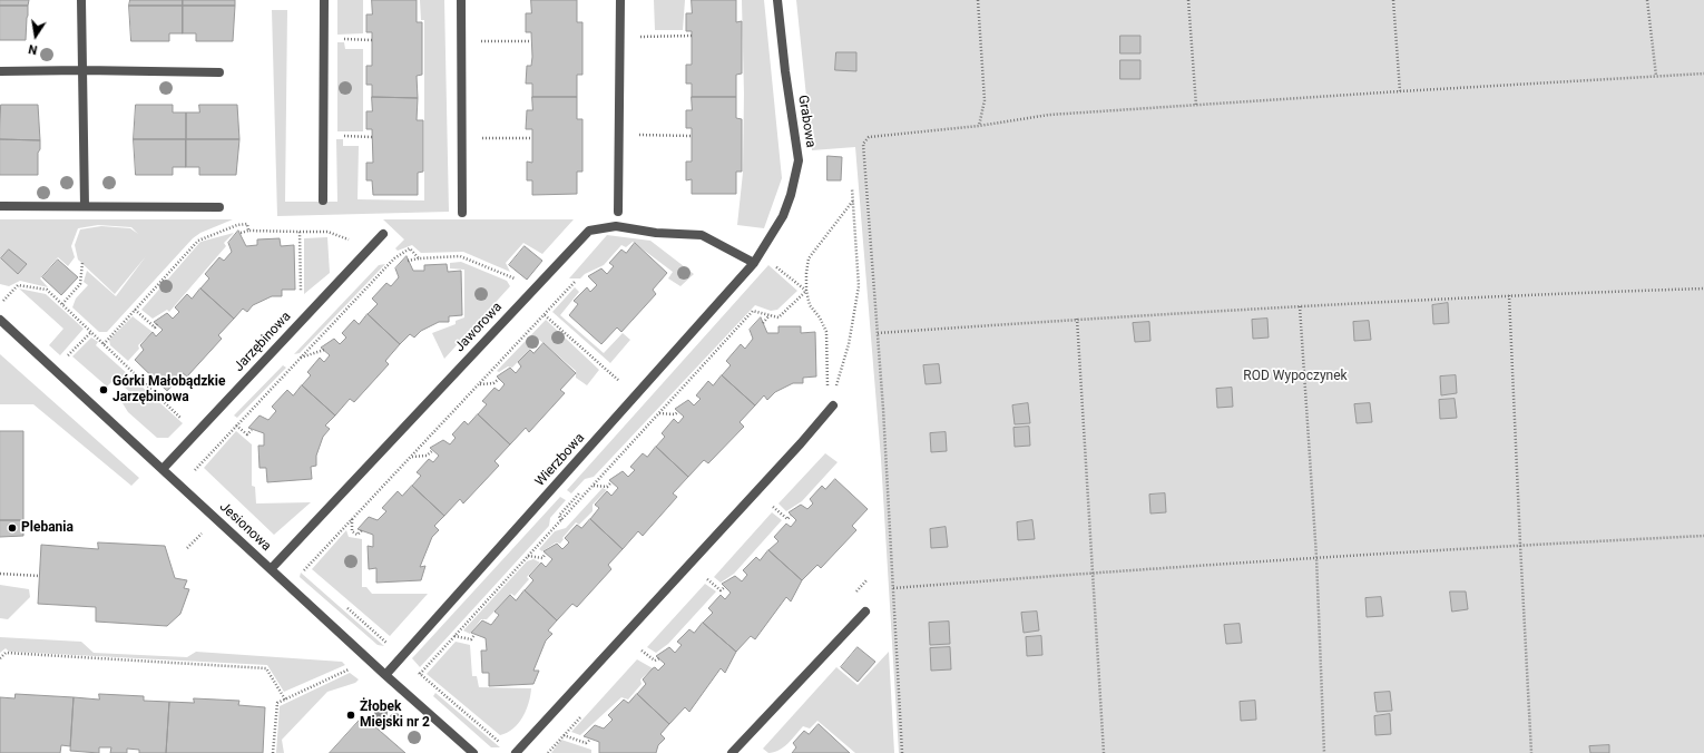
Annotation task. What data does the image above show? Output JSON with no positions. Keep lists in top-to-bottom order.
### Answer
{
  "streets": {
    "street": [
      "Grabowa",
      "Jaworowa",
      "Jarzębinowa",
      "Wierzbowa",
      "Jesionowa"
    ]
  },
  "crossings": [
    ["Grabowa", "Jaworowa"],
    ["Grabowa", "Wierzbowa"],
    ["Jaworowa", "Wierzbowa"],
    ["Jaworowa", "Jesionowa"],
    ["Jarzębinowa", "Jesionowa"],
    ["Wierzbowa", "Jesionowa"]
  ],
  "parks": ["ROD Wypoczynek"],
  "places": ["Górki Małobądzkie Jarzębinowa", "Plebania", "Żłobek Miejski nr 2"],
  "north": "bottom"
}
